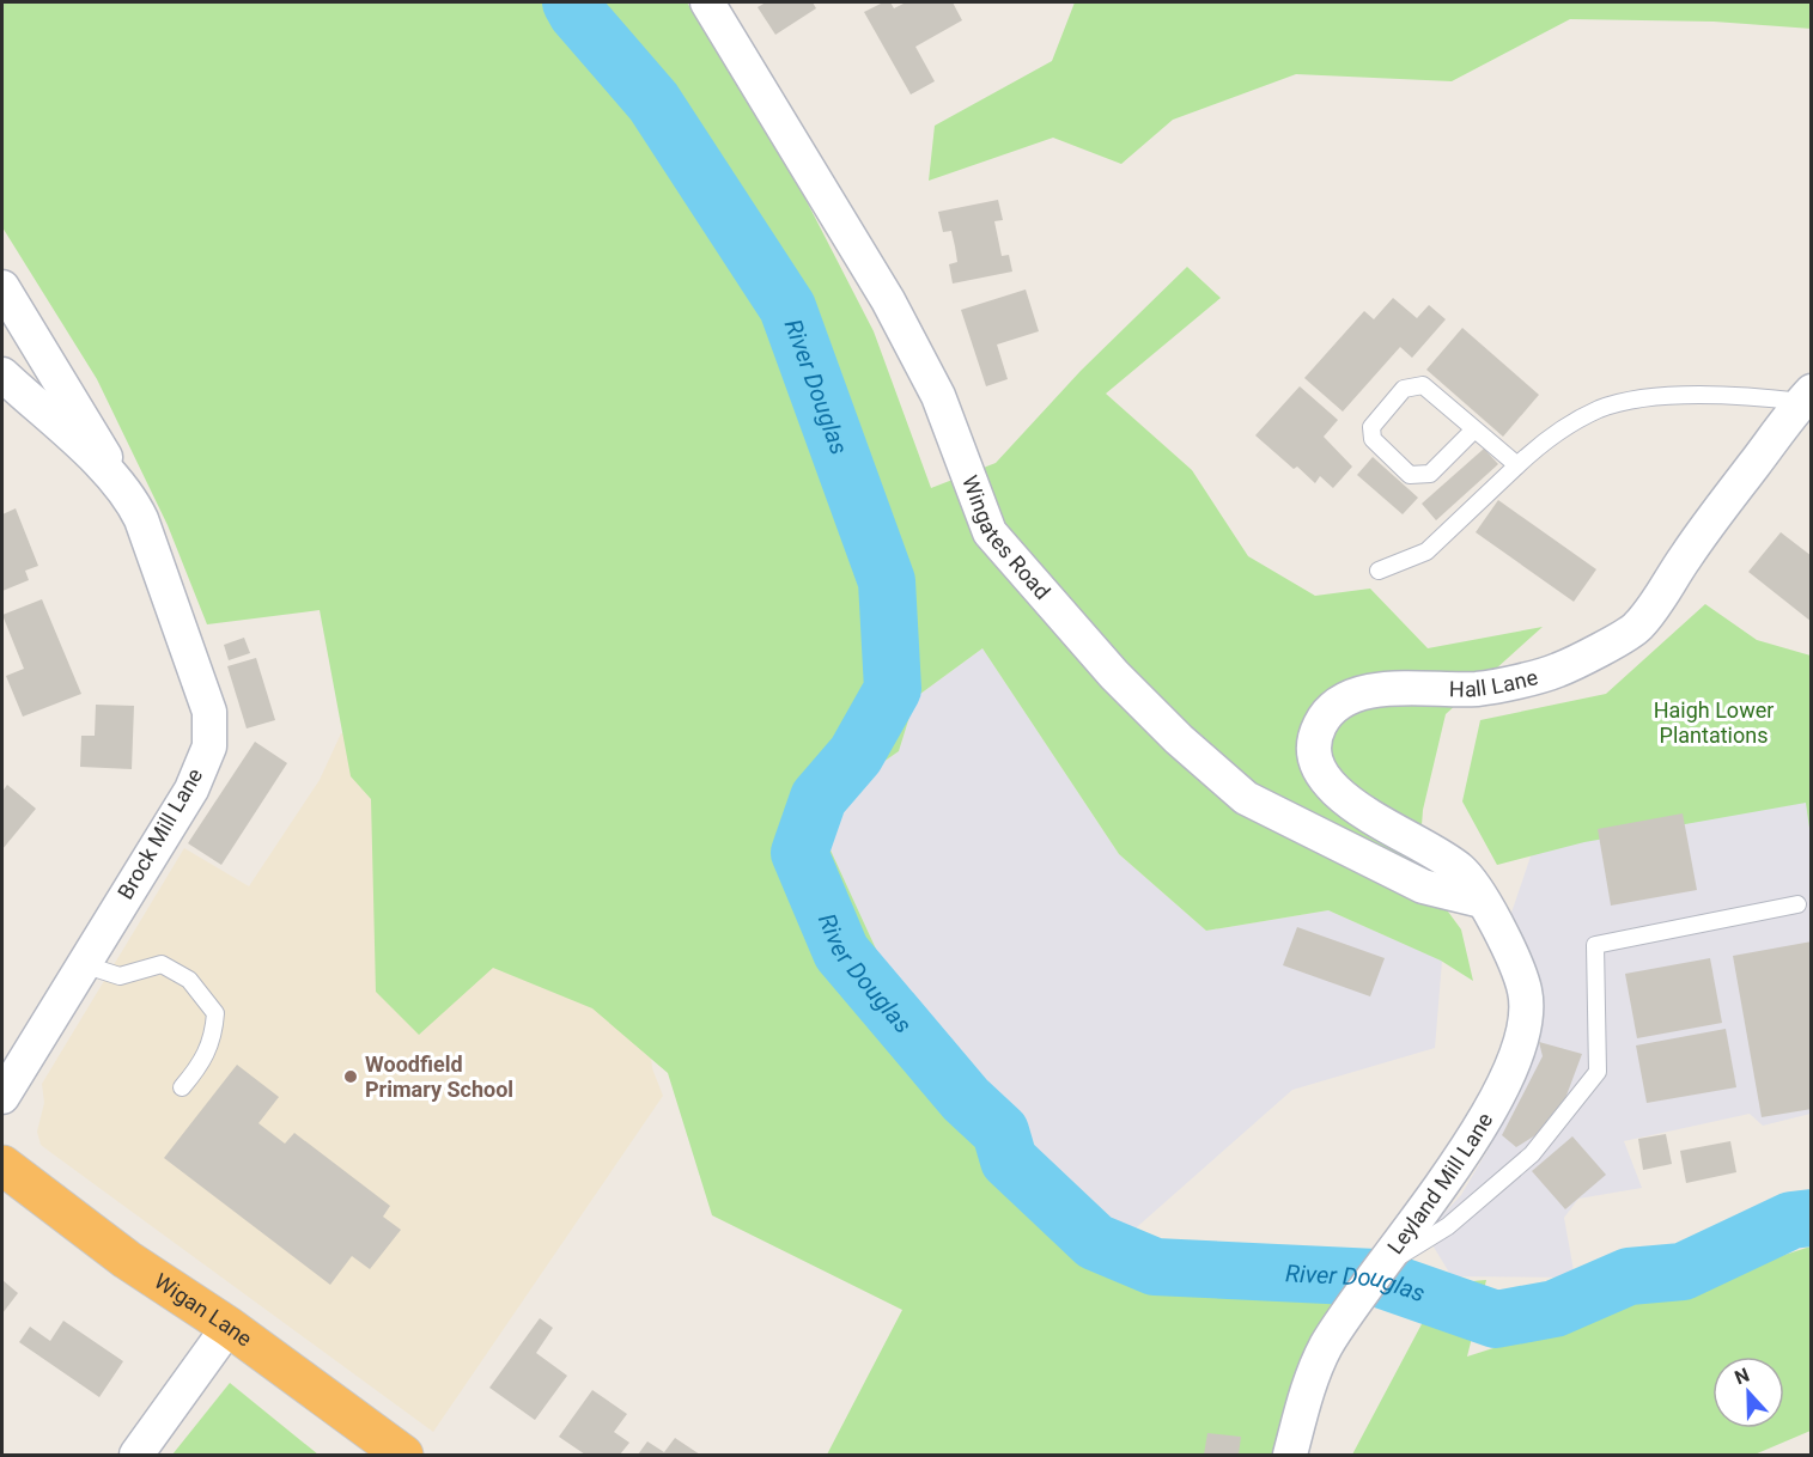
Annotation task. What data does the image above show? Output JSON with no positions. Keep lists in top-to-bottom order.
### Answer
{
  "streets": {
    "highway": ["Wigan Lane"],
    "street": [
      "Wingates Road",
      "Hall Lane",
      "Brock Mill Lane",
      "Leyland Mill Lane"
    ]
  },
  "crossings": [
    ["Wingates Road", "Hall Lane"],
    ["Wingates Road", "Leyland Mill Lane"],
    ["Hall Lane", "Leyland Mill Lane"]
  ],
  "water": ["River Douglas"],
  "parks": ["Haigh Lower Plantations"],
  "places": ["Woodfield Primary School"],
  "north": "top"
}
